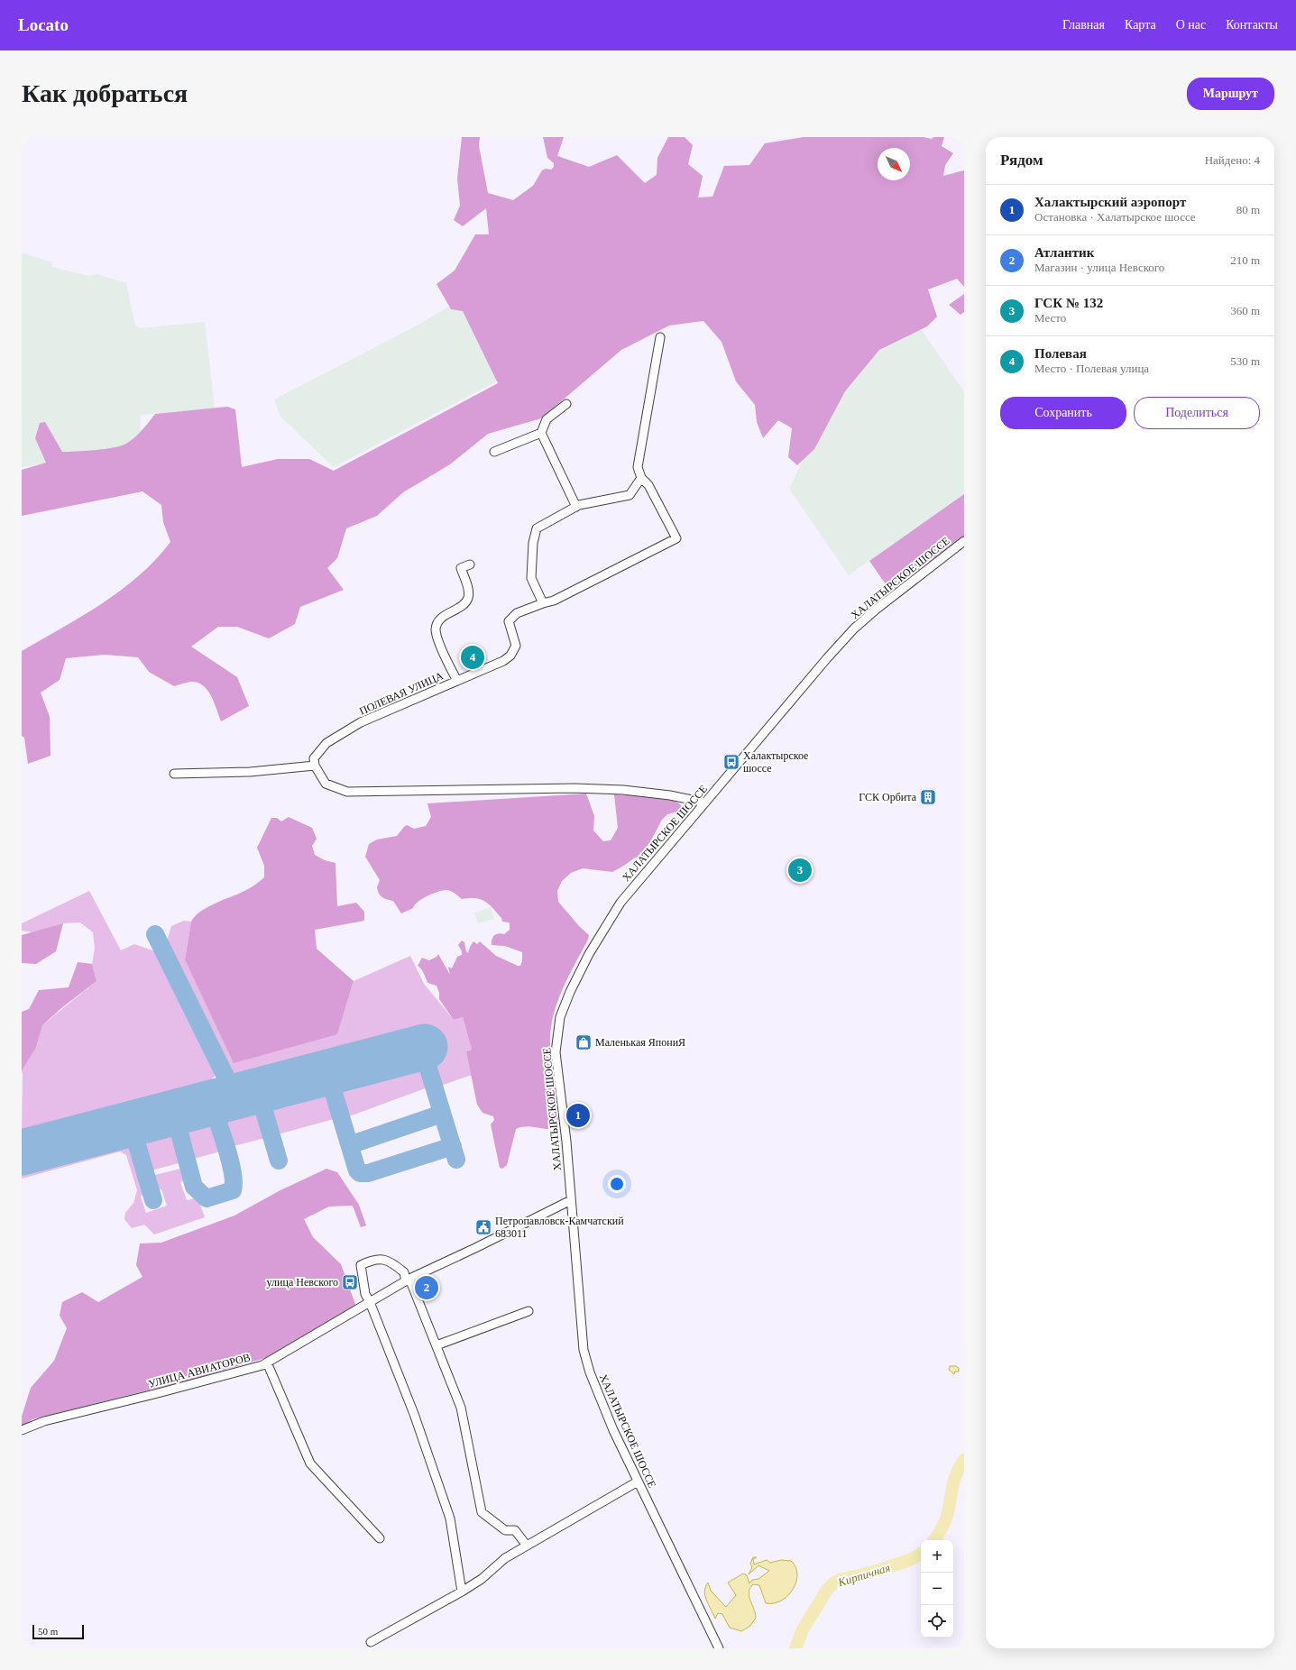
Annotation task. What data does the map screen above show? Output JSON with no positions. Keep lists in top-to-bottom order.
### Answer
{
  "streets": {
    "street": ["ХАЛАТЫРСКОЕ ШОССЕ", "ПОЛЕВАЯ УЛИЦА", "УЛИЦА АВИАТОРОВ"]
  },
  "water": ["Кирпичная"],
  "places": {
    "bus stop": ["Халактырское шоссе", "улица Невского"],
    "building": ["ГСК Орбита"],
    "shop": ["Маленькая ЯпониЯ"],
    "public building": ["Петропавловск-Камчатский 683011"]
  },
  "scale_bar": "50 m",
  "north": "bottom right",
  "page": {
    "header": "Locato",
    "nav": [
      "Главная",
      "Карта",
      "О нас",
      "Контакты"
    ],
    "buttons": [
      "Маршрут",
      ["Сохранить", "Поделиться"]
    ],
    "title": "Как добраться",
    "heading": ["Рядом", "Найдено: 4"],
    "list": [
      {
        "mark": "1",
        "name": "Халактырский аэропорт",
        "note": "Остановка · Халатырское шоссе",
        "value": "80 m"
      },
      {
        "mark": "2",
        "name": "Атлантик",
        "note": "Магазин · улица Невского",
        "value": "210 m"
      },
      {
        "mark": "3",
        "name": "ГСК № 132",
        "note": "Место",
        "value": "360 m"
      },
      {
        "mark": "4",
        "name": "Полевая",
        "note": "Место · Полевая улица",
        "value": "530 m"
      }
    ],
    "pins": [
      "4",
      "3",
      "1",
      "2"
    ],
    "map_buttons": ["+", "−"],
    "scale": "50 m"
  }
}
